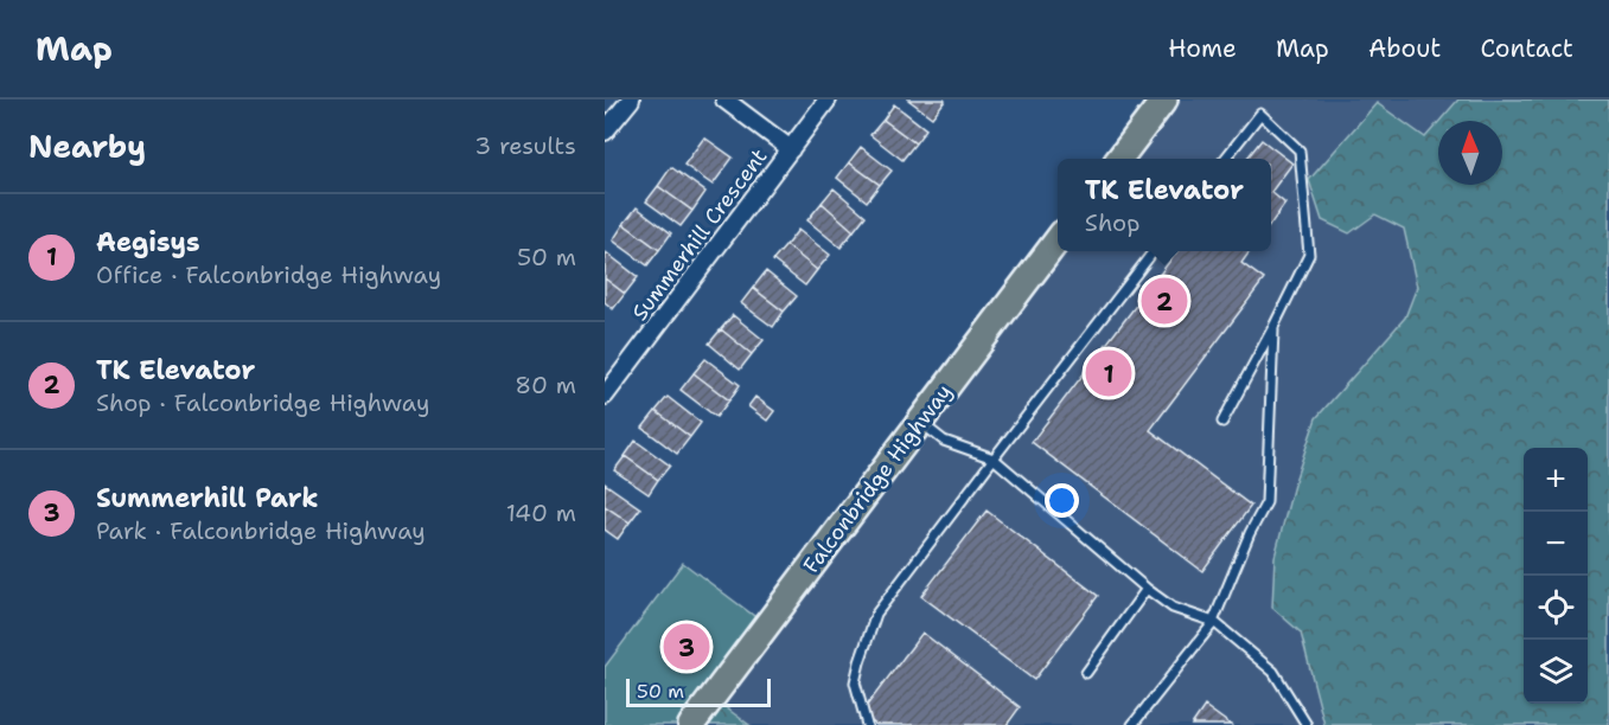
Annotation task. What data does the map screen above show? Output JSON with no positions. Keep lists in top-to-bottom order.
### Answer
{
  "streets": {
    "main road": ["Falconbridge Highway"],
    "street": ["Summerhill Crescent"]
  },
  "scale_bar": "50 m",
  "north": "top",
  "page": {
    "header": "Map",
    "nav": [
      "Home",
      "Map",
      "About",
      "Contact"
    ],
    "heading": ["Nearby", "3 results"],
    "popup": ["TK Elevator", "Shop"],
    "list": [
      {
        "mark": "1",
        "name": "Aegisys",
        "note": "Office · Falconbridge Highway",
        "value": "50 m"
      },
      {
        "mark": "2",
        "name": "TK Elevator",
        "note": "Shop · Falconbridge Highway",
        "value": "80 m"
      },
      {
        "mark": "3",
        "name": "Summerhill Park",
        "note": "Park · Falconbridge Highway",
        "value": "140 m"
      }
    ],
    "pins": ["2", "1", "3"],
    "map_buttons": ["+", "−"],
    "scale": "50 m"
  }
}
